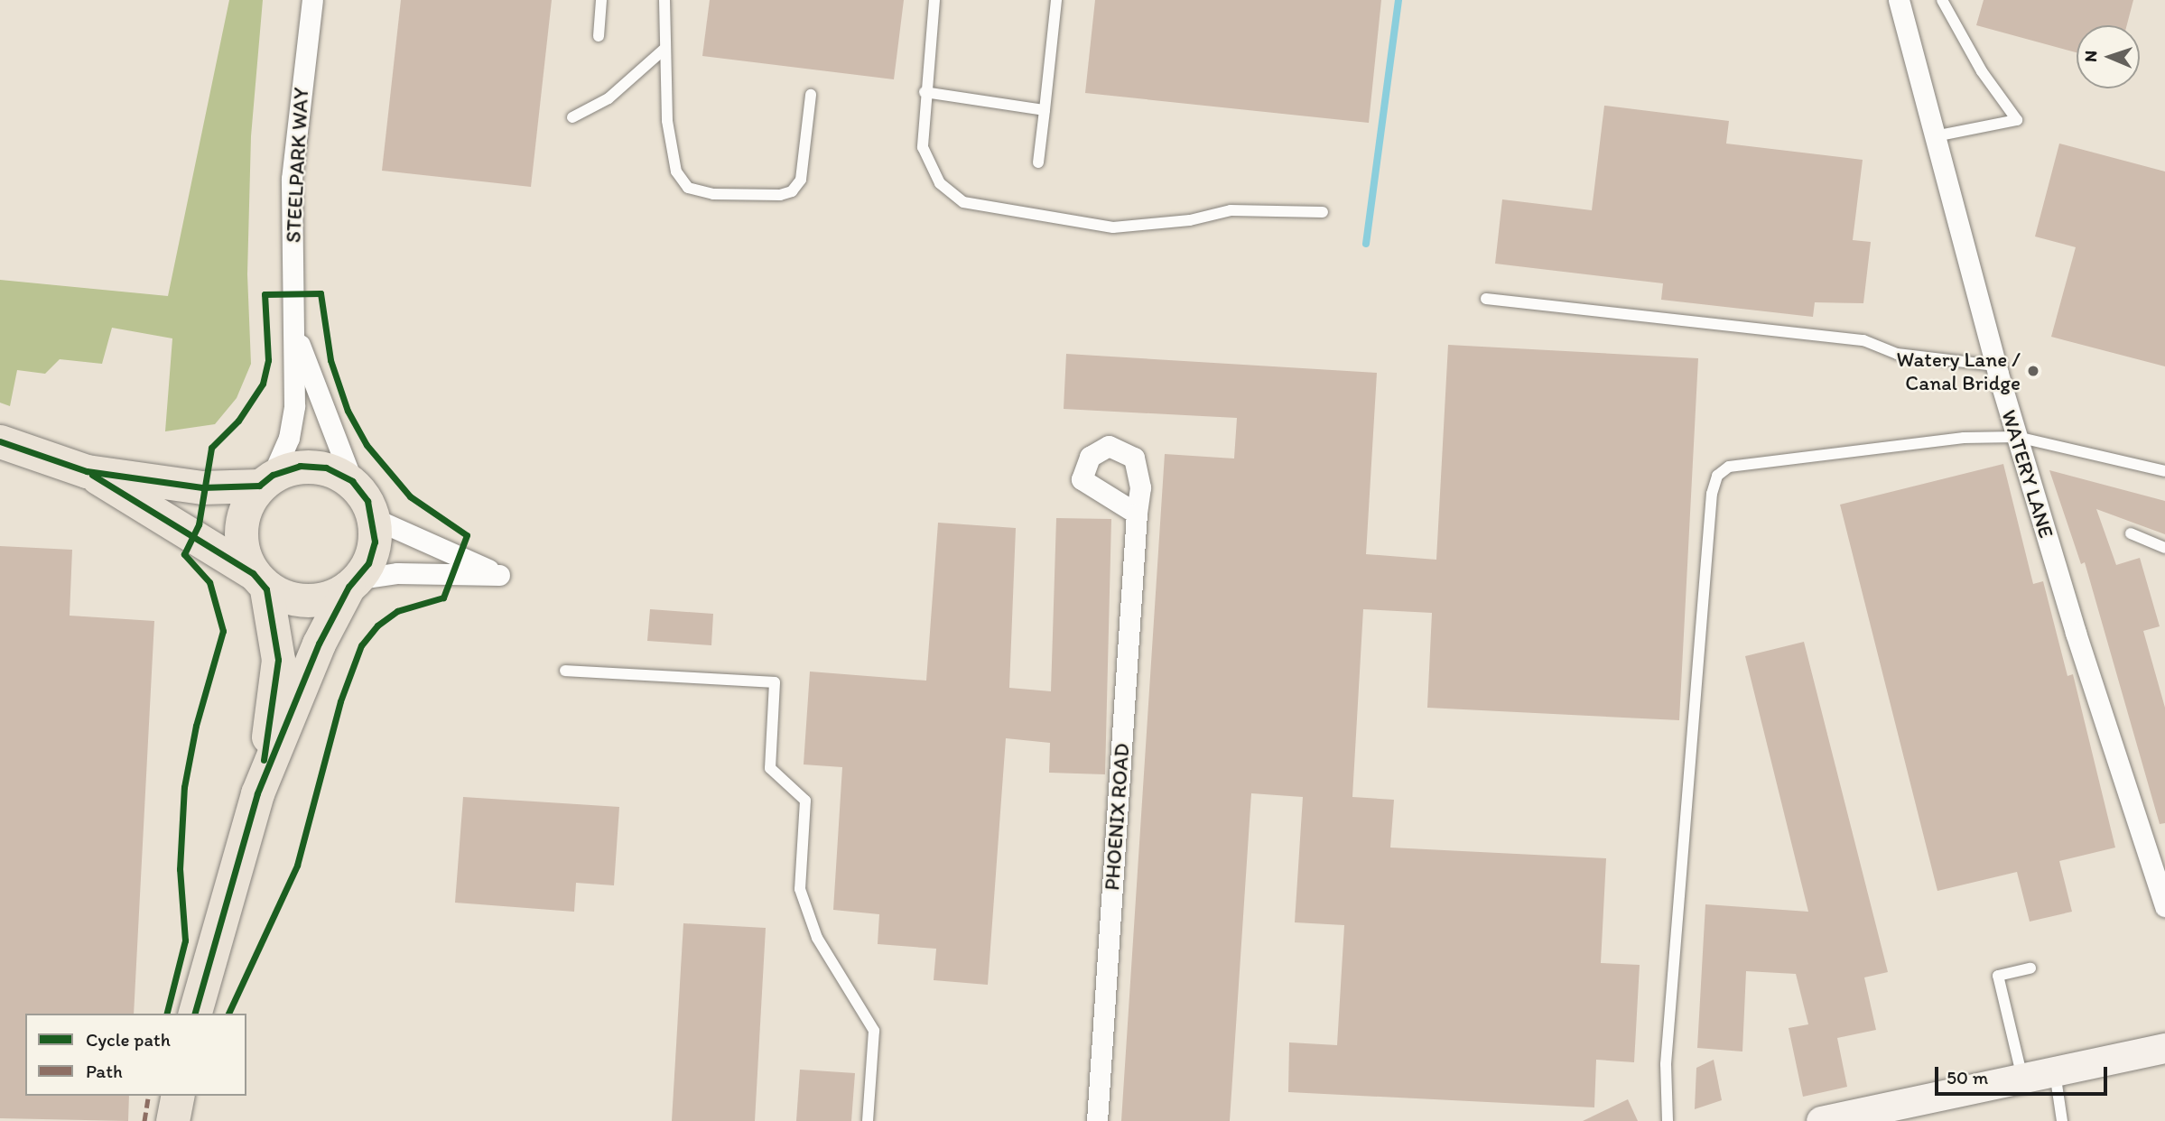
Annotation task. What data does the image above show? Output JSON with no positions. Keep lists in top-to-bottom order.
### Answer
{
  "streets": {
    "street": ["STEELPARK WAY", "WATERY LANE", "PHOENIX ROAD"]
  },
  "places": ["Watery Lane / Canal Bridge"],
  "legend": ["Cycle path", "Path"],
  "scale_bar": "50 m",
  "north": "left"
}
